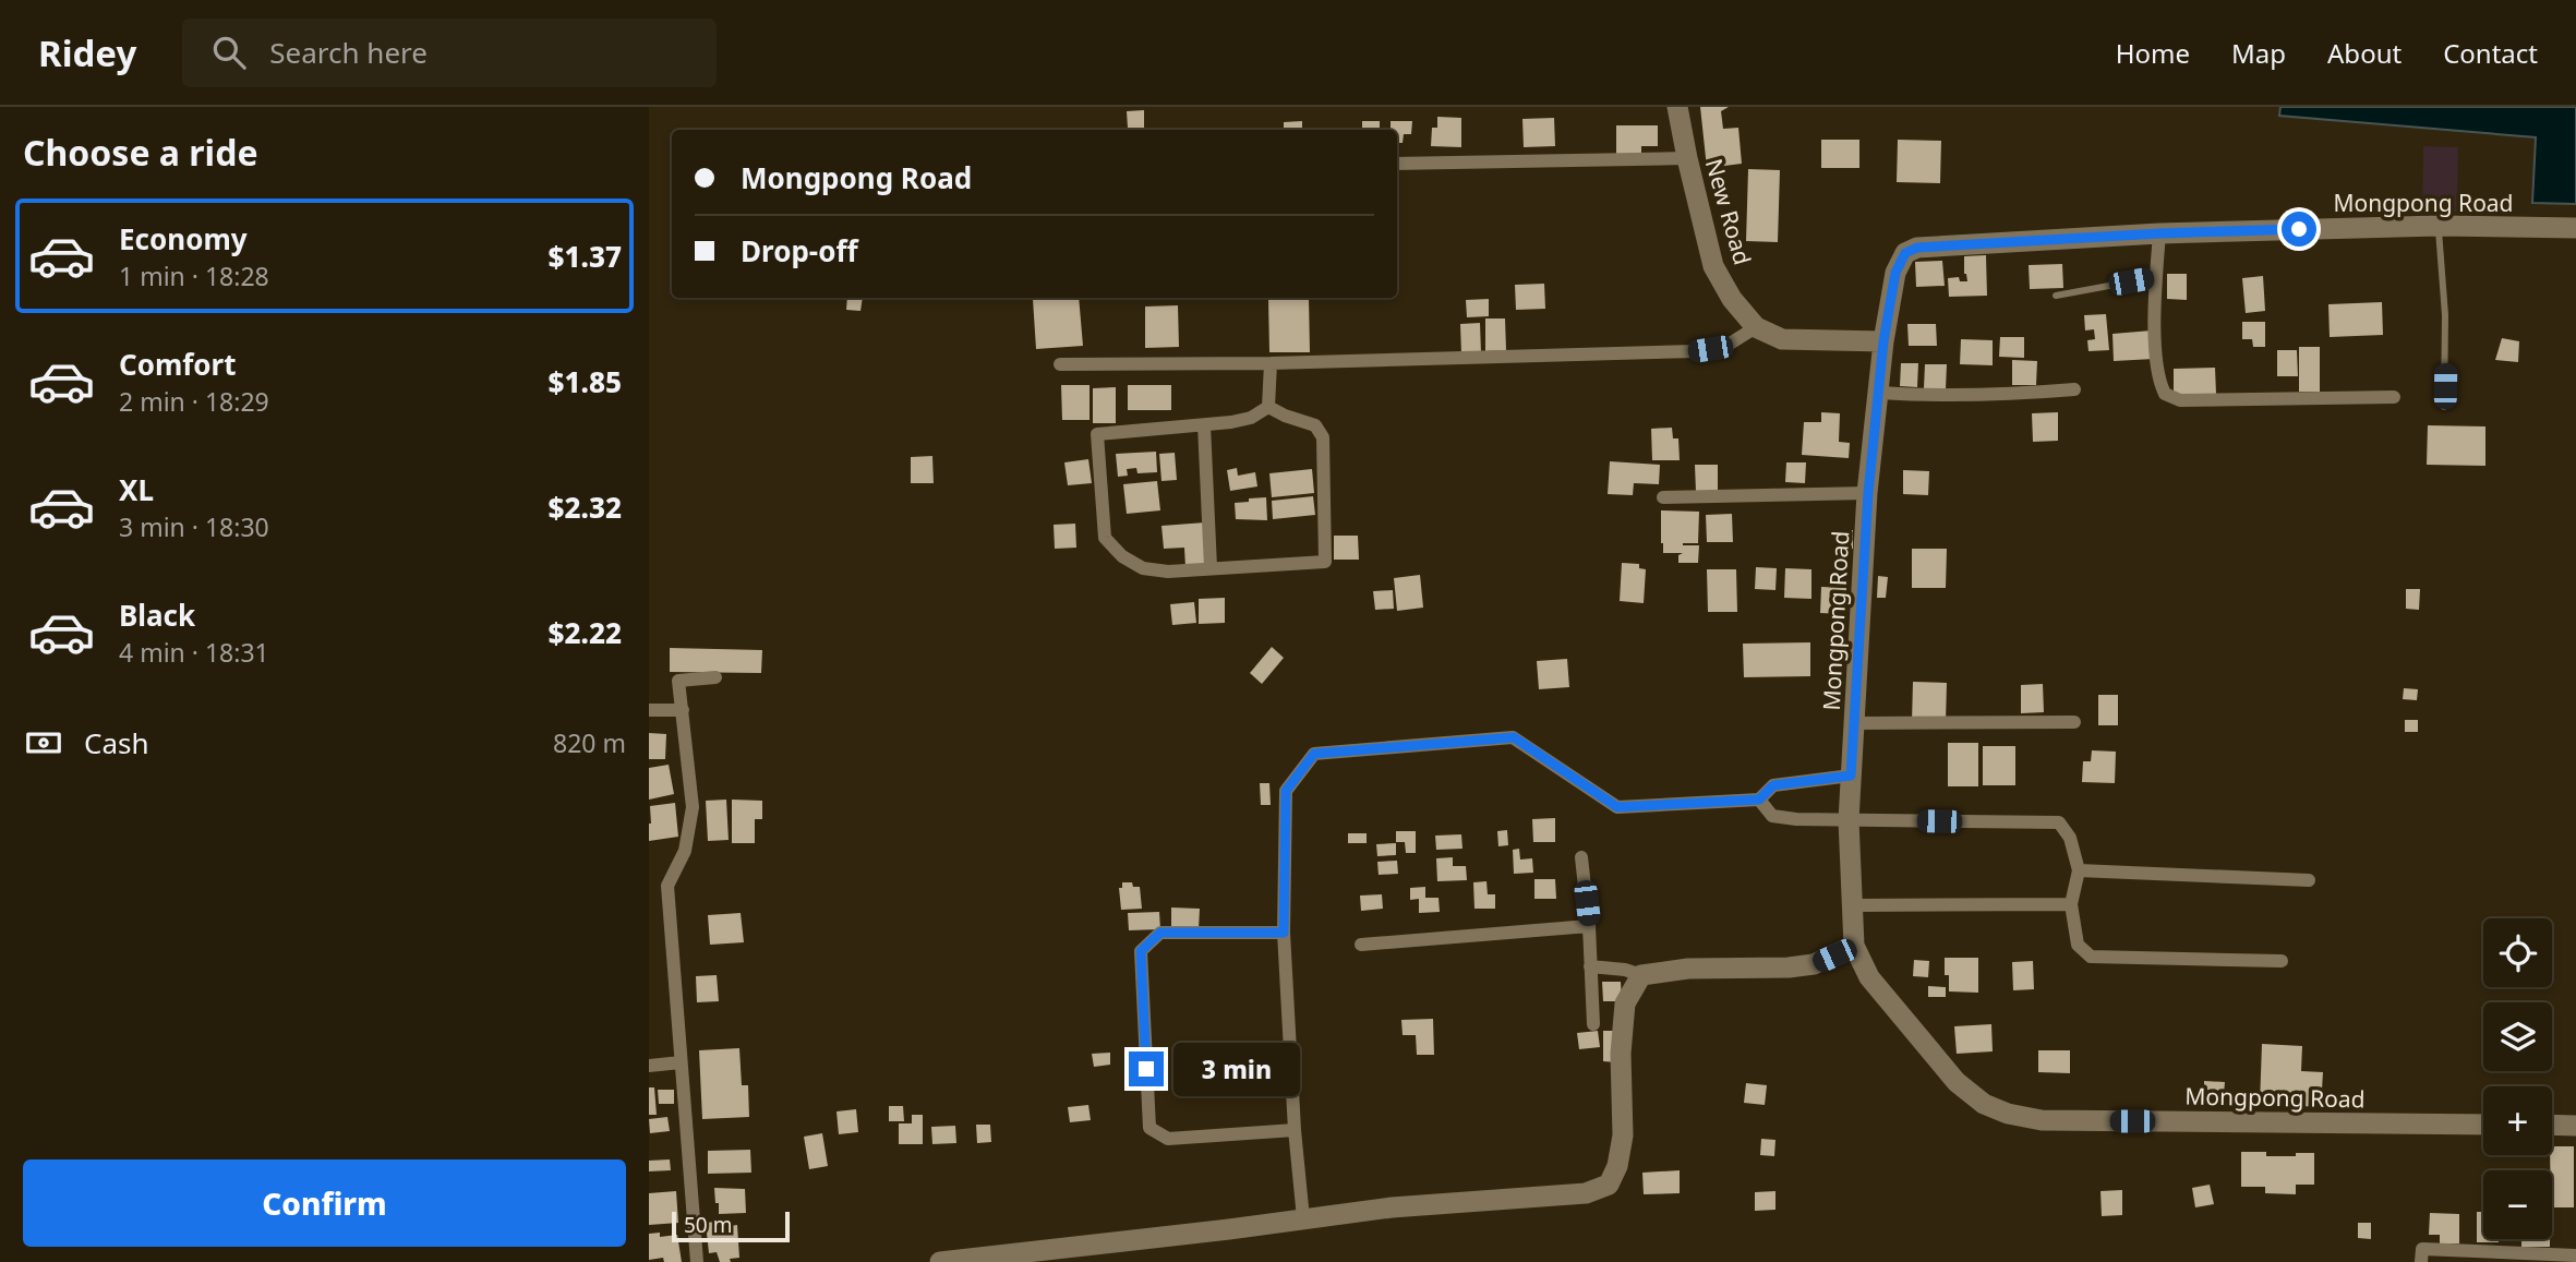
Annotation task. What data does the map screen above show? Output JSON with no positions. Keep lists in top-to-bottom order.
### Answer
{
  "streets": {
    "main road": ["Mongpong Road", "New Road"]
  },
  "scale_bar": "50 m",
  "page": {
    "header": "Ridey",
    "search": "Search here",
    "nav": [
      "Home",
      "Map",
      "About",
      "Contact"
    ],
    "heading": "Choose a ride",
    "banner": ["Mongpong Road", "Drop-off"],
    "list": [
      {
        "name": "Economy",
        "note": "1 min · 18:28",
        "value": "$1.37"
      },
      {
        "name": "Comfort",
        "note": "2 min · 18:29",
        "value": "$1.85"
      },
      {
        "name": "XL",
        "note": "3 min · 18:30",
        "value": "$2.32"
      },
      {
        "name": "Black",
        "note": "4 min · 18:31",
        "value": "$2.22"
      }
    ],
    "pay": ["Cash", "820 m"],
    "map_buttons": ["+", "−"],
    "bubble": "3 min",
    "buttons": "Confirm",
    "scale": "50 m"
  }
}
